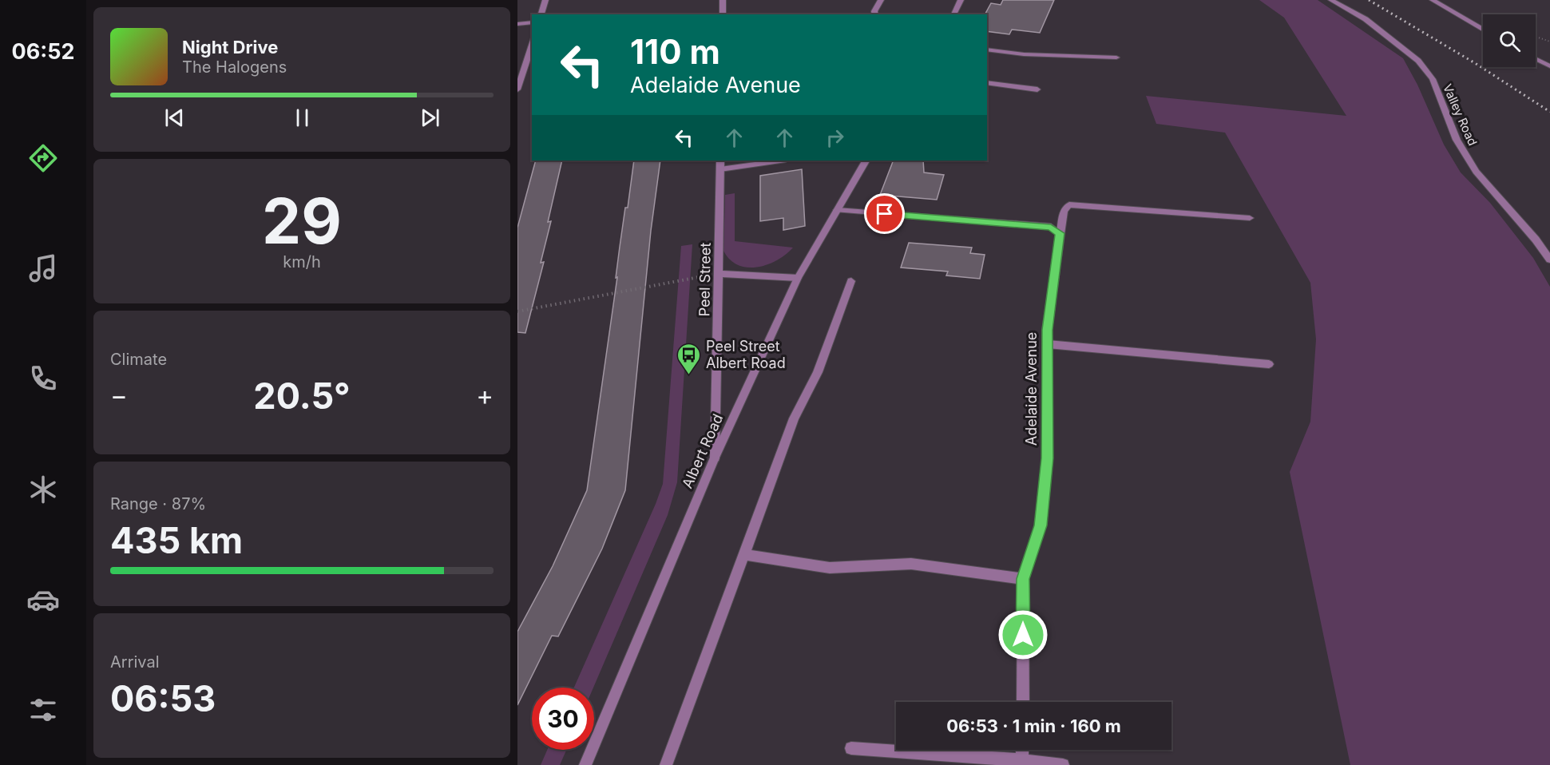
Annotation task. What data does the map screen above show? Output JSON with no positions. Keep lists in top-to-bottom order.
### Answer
{
  "streets": {
    "street": [
      "Valley Road",
      "Peel Street",
      "Adelaide Avenue",
      "Albert Road"
    ]
  },
  "crossings": [
    ["Peel Street", "Albert Road"]
  ],
  "places": {
    "bus stop": ["Peel Street Albert Road"]
  },
  "page": {
    "tabs": "06:52",
    "turn": ["110 m", "Adelaide Avenue"],
    "song": ["Night Drive", "The Halogens"],
    "tile": [
      ["29", "km/h"],
      "Climate",
      ["Range · 87%", "435 km"],
      ["Arrival", "06:53"]
    ],
    "heat": ["−", "20.5°", "+"],
    "limit": "30",
    "trip": "06:53 · 1 min · 160 m"
  }
}
